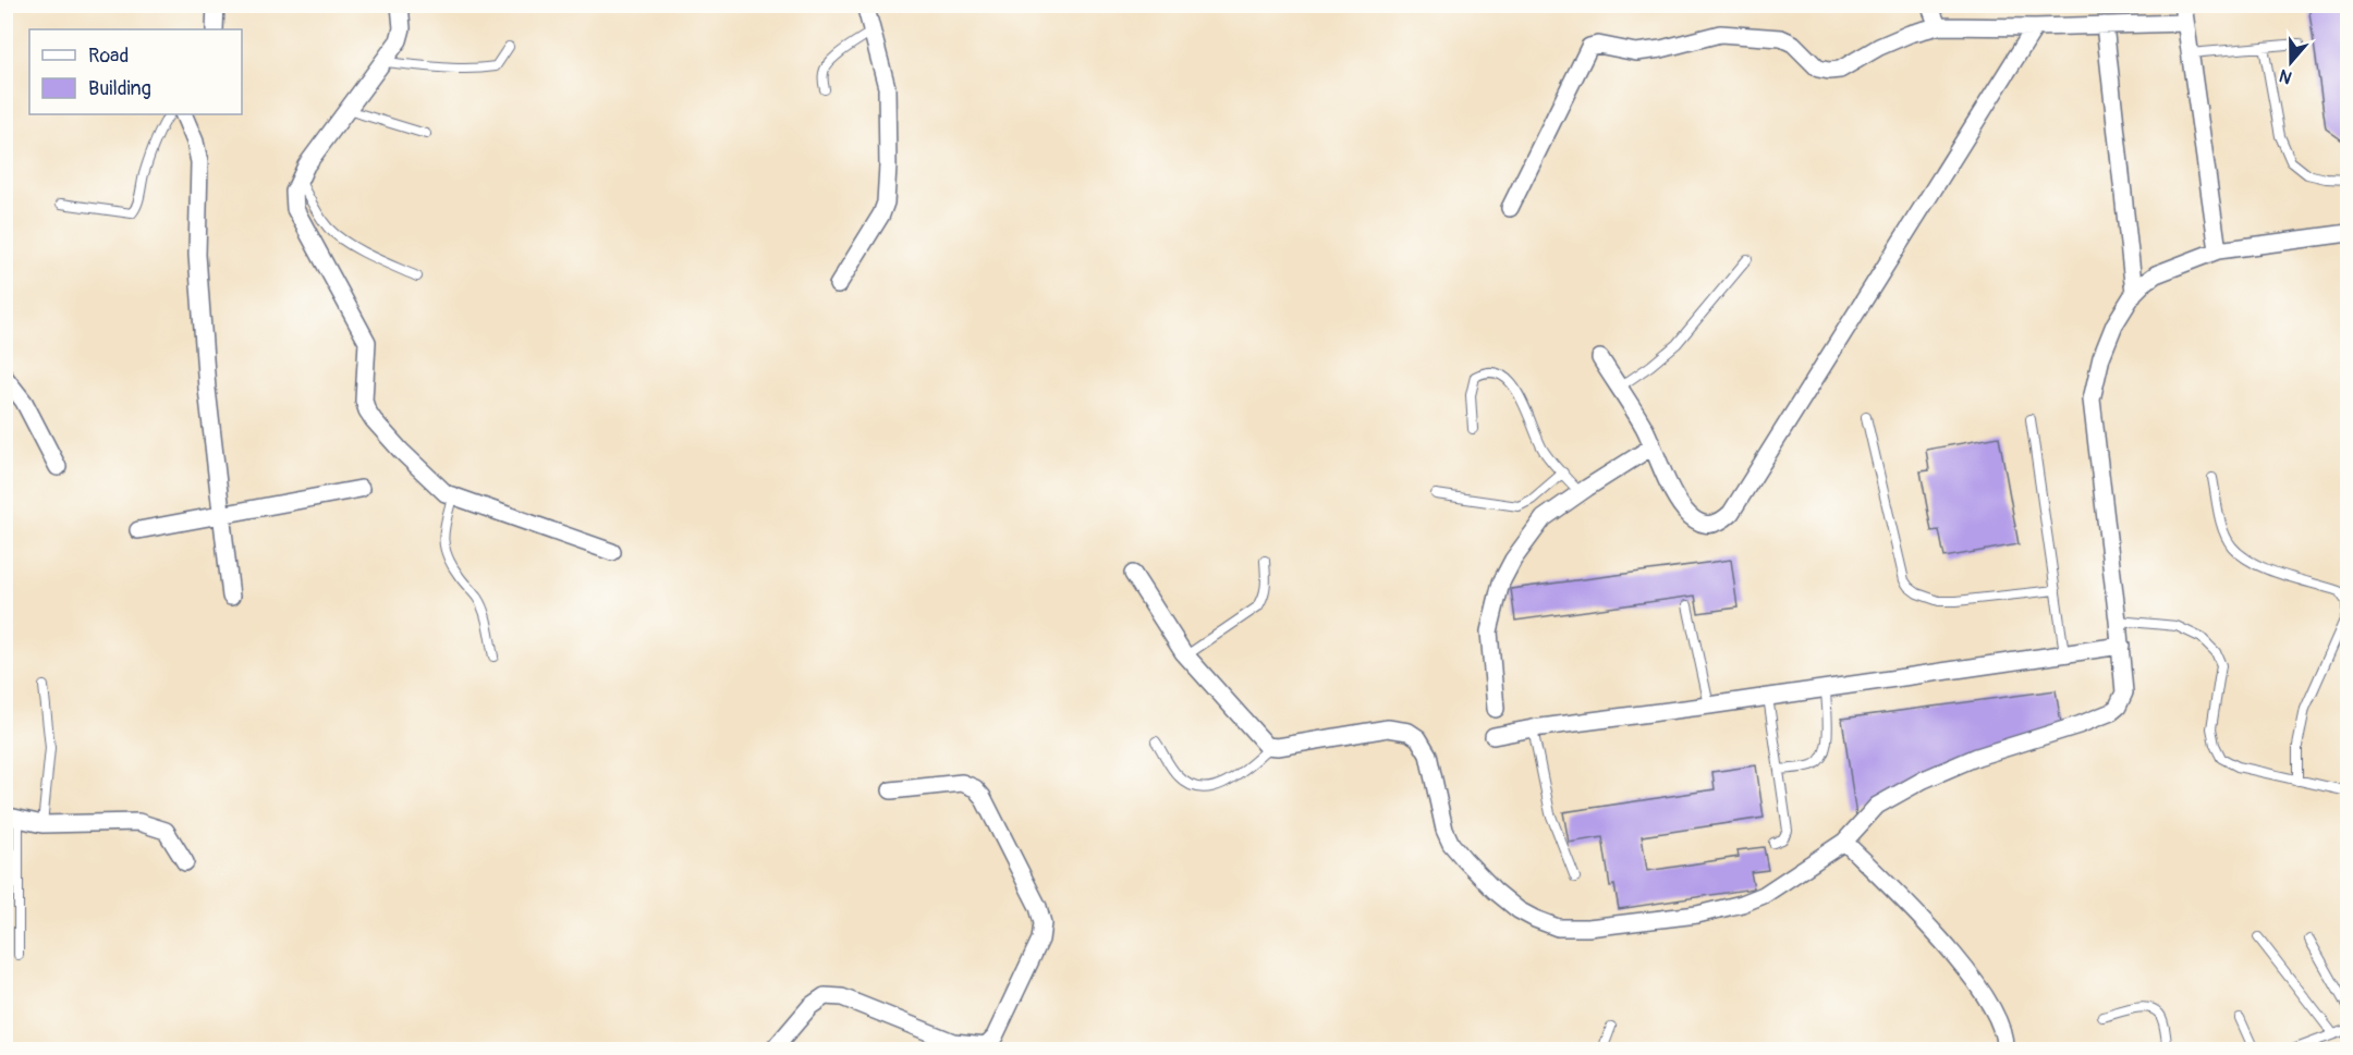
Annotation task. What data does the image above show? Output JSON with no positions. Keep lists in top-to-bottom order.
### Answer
{
  "legend": ["Road", "Building"],
  "north": "bottom"
}
